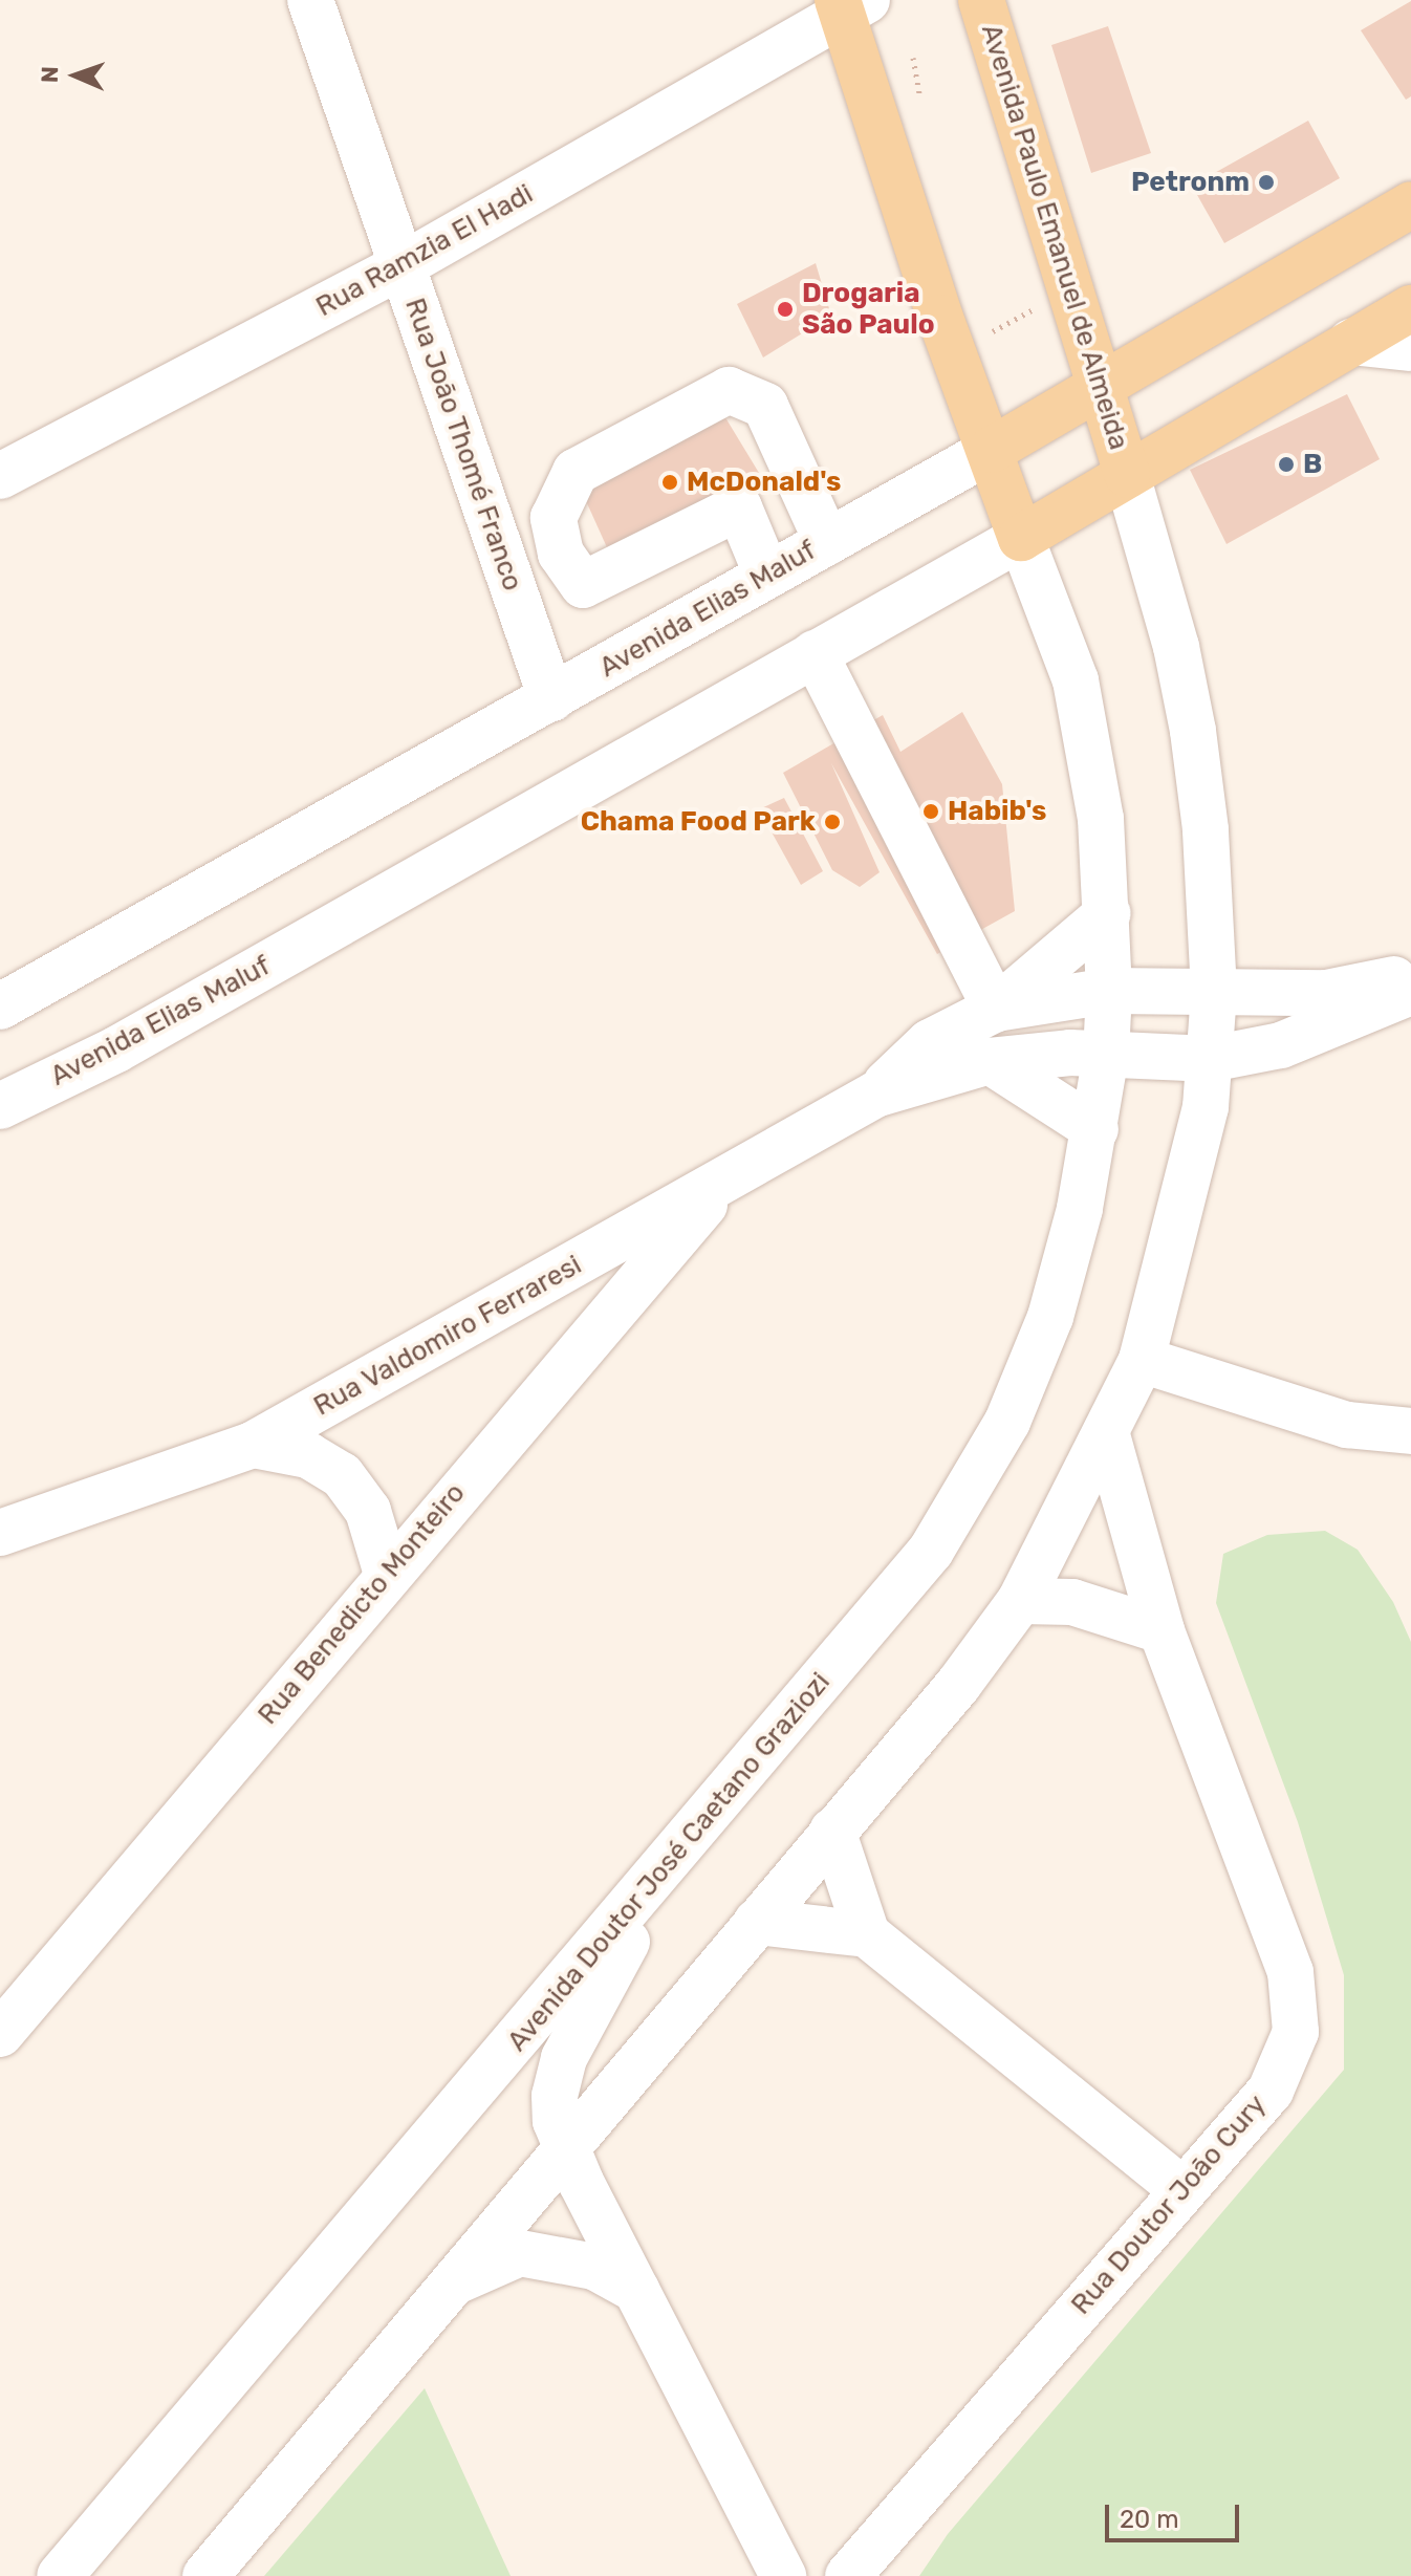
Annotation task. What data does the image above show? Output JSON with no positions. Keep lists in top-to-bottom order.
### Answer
{
  "streets": {
    "main road": ["Avenida Paulo Emanuel de Almeida", "Avenida Elias Maluf"],
    "street": [
      "Rua Ramzia El Hadi",
      "Rua João Thomé Franco",
      "Rua Valdomiro Ferraresi",
      "Rua Benedicto Monteiro",
      "Avenida Doutor José Caetano Graziozi",
      "Rua Doutor João Cury"
    ]
  },
  "crossings": [
    ["Avenida Paulo Emanuel de Almeida", "Avenida Elias Maluf"],
    ["Rua Ramzia El Hadi", "Rua João Thomé Franco"],
    ["Rua João Thomé Franco", "Avenida Elias Maluf"],
    ["Avenida Elias Maluf", "Avenida Doutor José Caetano Graziozi"],
    ["Rua Valdomiro Ferraresi", "Rua Benedicto Monteiro"],
    ["Rua Valdomiro Ferraresi", "Avenida Doutor José Caetano Graziozi"]
  ],
  "places": [
    "Petronm",
    "Drogaria São Paulo",
    "B",
    "McDonald's",
    "Habib's",
    "Chama Food Park"
  ],
  "scale_bar": "20 m",
  "north": "left"
}
